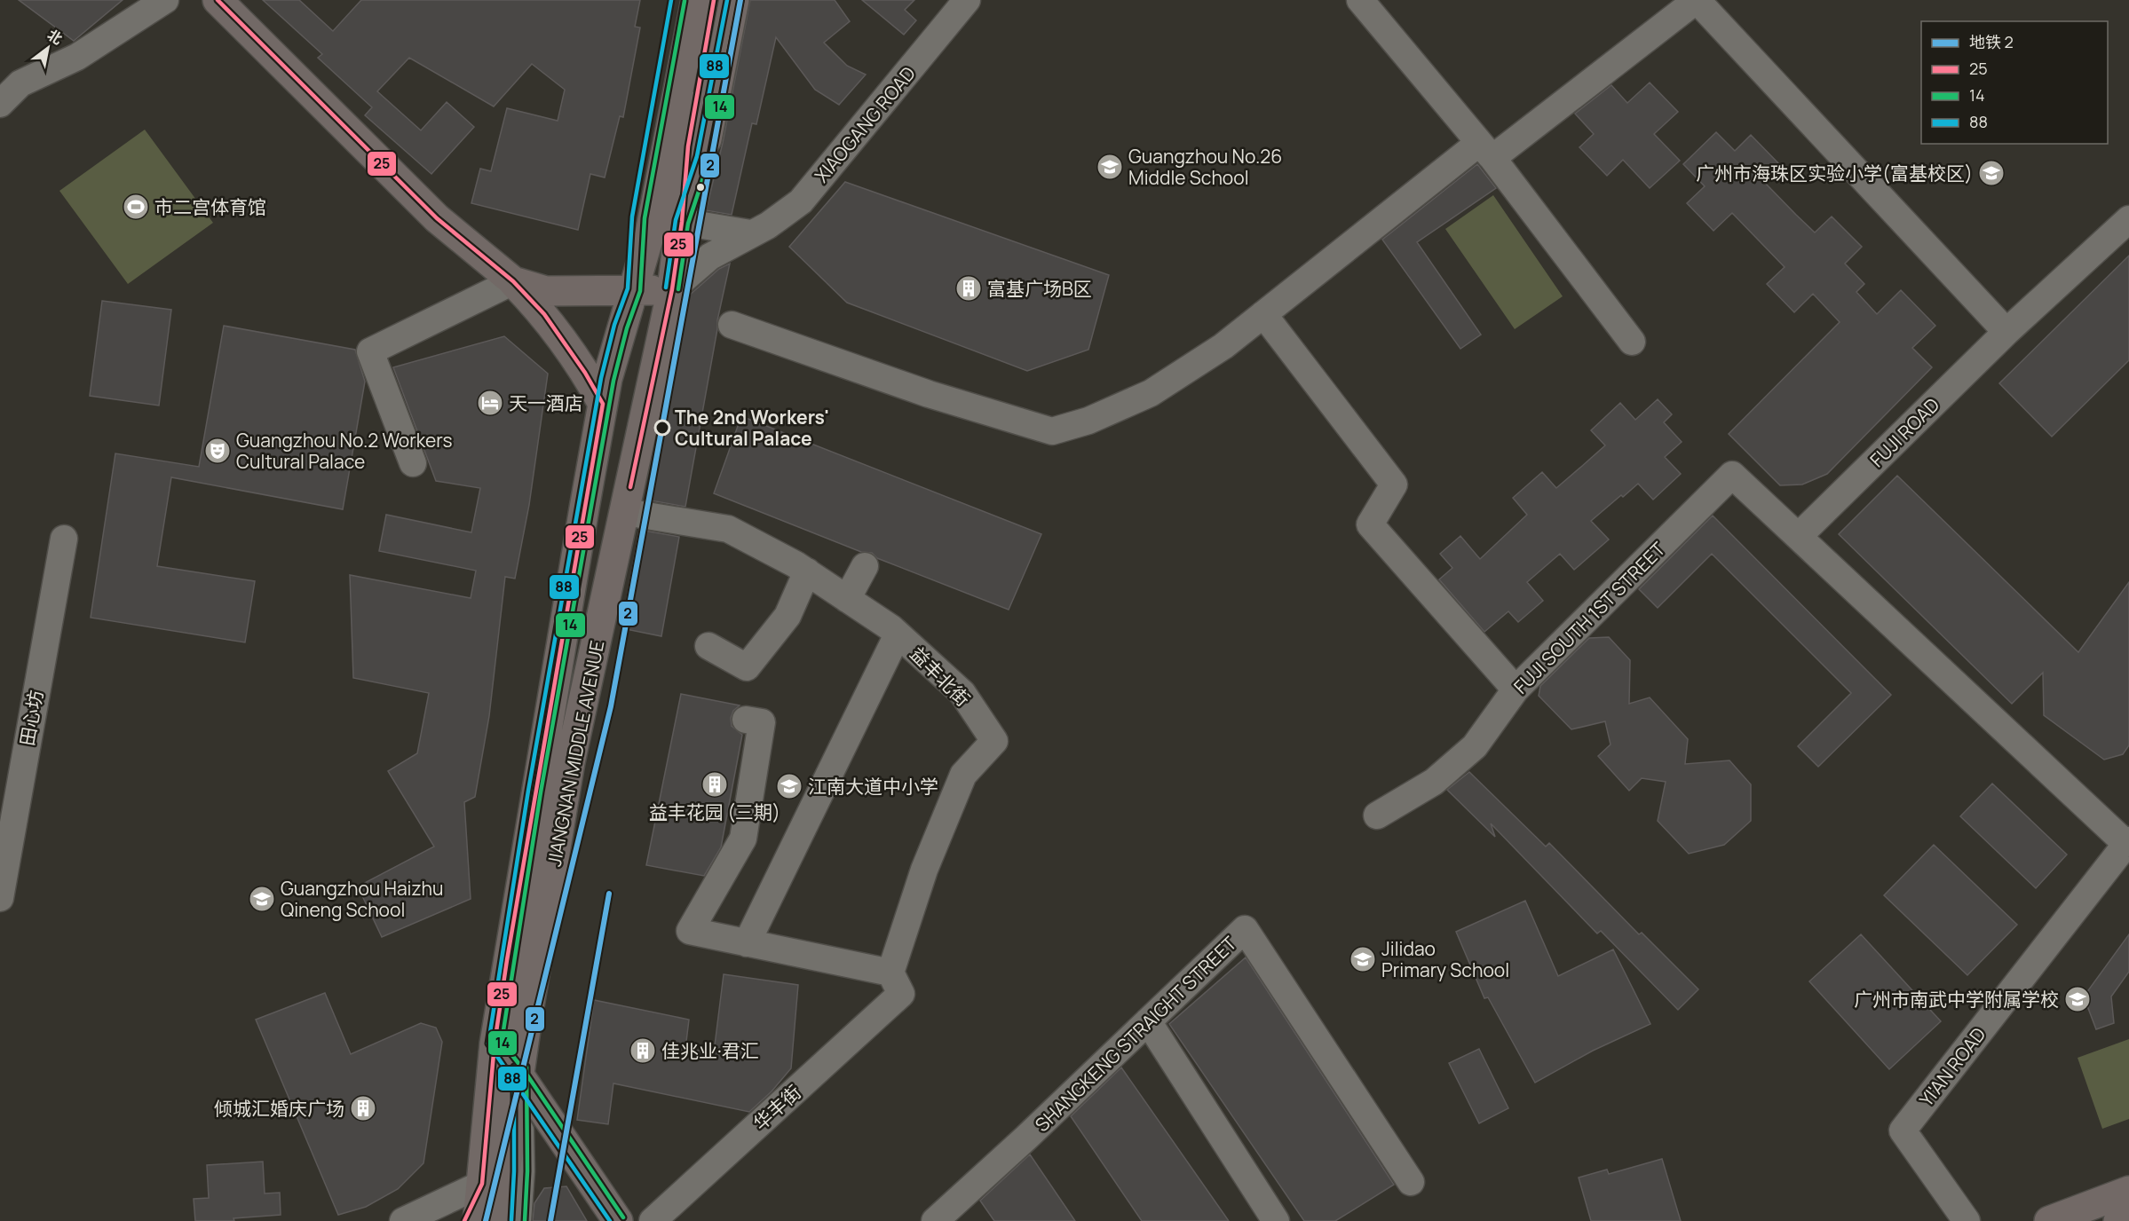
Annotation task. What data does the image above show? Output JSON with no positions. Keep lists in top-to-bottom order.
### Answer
{
  "streets": {
    "main road": ["JIANGNAN MIDDLE AVENUE"],
    "street": [
      "XIAOGANG ROAD",
      "FUJI ROAD",
      "FUJI SOUTH 1ST STREET",
      "益丰北街",
      "田心坊",
      "SHANGKENG STRAIGHT STREET",
      "YI'AN ROAD",
      "华丰街"
    ]
  },
  "crossings": [
    ["XIAOGANG ROAD", "JIANGNAN MIDDLE AVENUE"],
    ["FUJI ROAD", "FUJI SOUTH 1ST STREET"],
    ["益丰北街", "JIANGNAN MIDDLE AVENUE"],
    ["益丰北街", "华丰街"]
  ],
  "places": {
    "school or university": [
      "Guangzhou No.26 Middle School",
      "广州市海珠区实验小学(富基校区)",
      "江南大道中小学",
      "Guangzhou Haizhu Qineng School",
      "Jilidao Primary School",
      "广州市南武中学附属学校"
    ],
    "sports": ["市二宫体育馆"],
    "building": [
      "富基广场B区",
      "益丰花园 (三期)",
      "佳兆业·君汇",
      "倾城汇婚庆广场"
    ],
    "hotel": ["天一酒店"],
    "other": ["The 2nd Workers' Cultural Palace"],
    "theatre": ["Guangzhou No.2 Workers Cultural Palace"]
  },
  "lines": [
    "metro line 2",
    "transit line 25",
    "transit line 88",
    "transit line 14"
  ],
  "legend": [
    "地铁 2",
    "25",
    "14",
    "88"
  ],
  "north": "top right"
}
